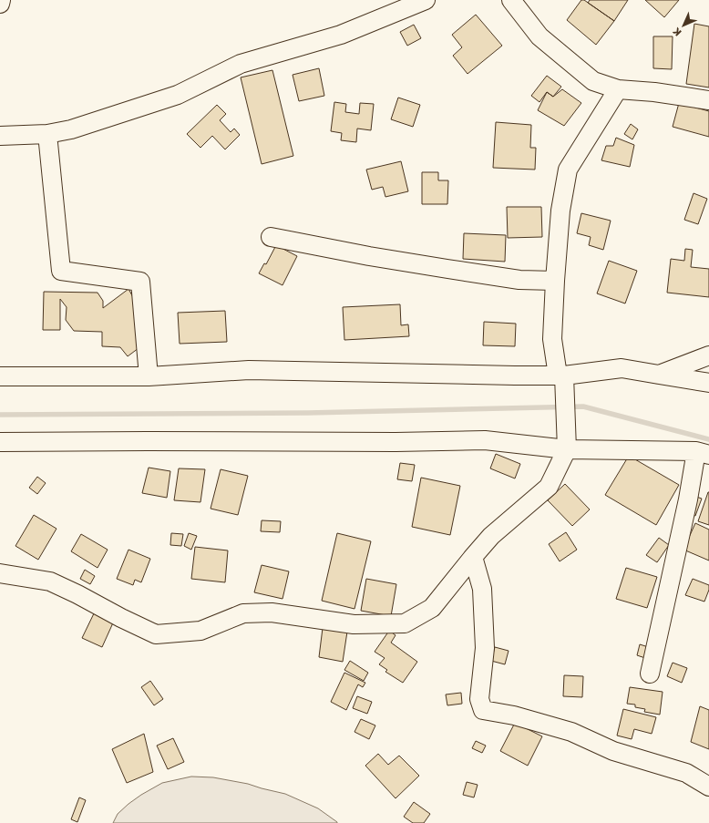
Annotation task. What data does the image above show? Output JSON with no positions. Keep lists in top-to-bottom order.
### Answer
{
  "north": "bottom left"
}
